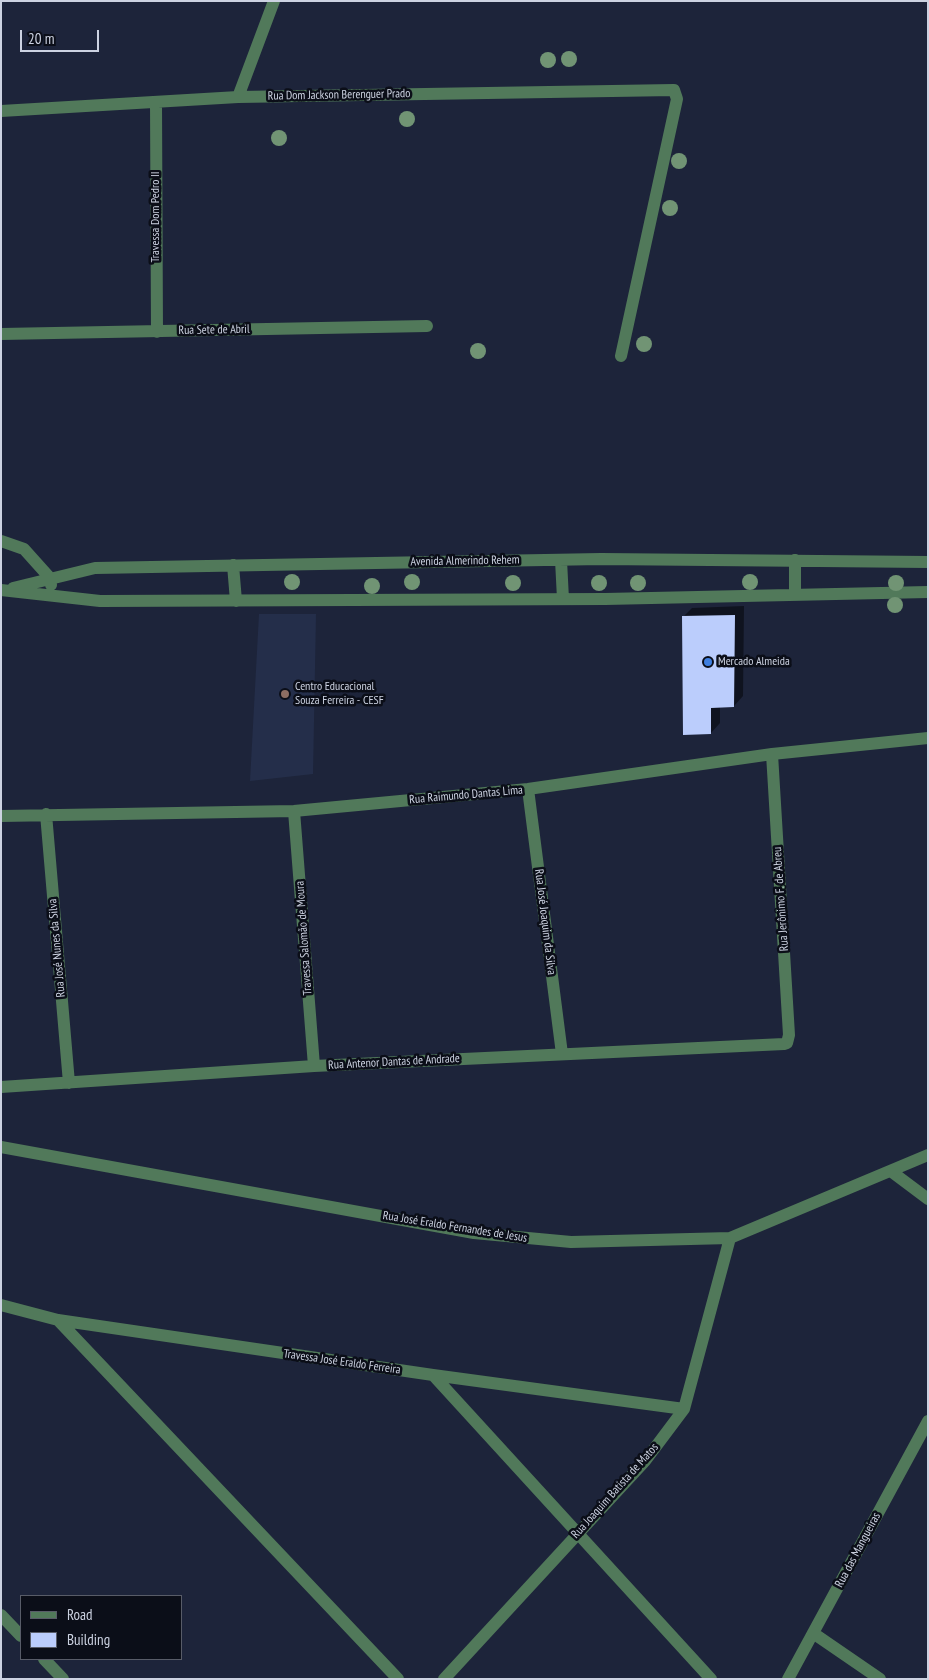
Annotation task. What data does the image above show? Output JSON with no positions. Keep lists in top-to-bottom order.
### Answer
{
  "streets": {
    "street": [
      "Rua Dom Jackson Berenguer Prado",
      "Travessa Dom Pedro II",
      "Rua Sete de Abril",
      "Avenida Almerindo Rehem",
      "Rua Raimundo Dantas Lima",
      "Rua Jerônimo F. de Abreu",
      "Rua José Joaquim da Silva",
      "Travessa Salomão de Moura",
      "Rua José Nunes da Silva",
      "Rua Antenor Dantas de Andrade",
      "Rua José Eraldo Fernandes de Jesus",
      "Travessa José Eraldo Ferreira",
      "Rua Joaquim Batista de Matos",
      "Rua das Mangueiras"
    ]
  },
  "crossings": [
    ["Rua Dom Jackson Berenguer Prado", "Travessa Dom Pedro II"],
    ["Travessa Dom Pedro II", "Rua Sete de Abril"],
    ["Rua Raimundo Dantas Lima", "Rua Jerônimo F. de Abreu"],
    ["Rua Raimundo Dantas Lima", "Rua José Joaquim da Silva"],
    ["Rua Raimundo Dantas Lima", "Travessa Salomão de Moura"],
    ["Rua Raimundo Dantas Lima", "Rua José Nunes da Silva"],
    ["Rua Jerônimo F. de Abreu", "Rua Antenor Dantas de Andrade"],
    ["Rua José Joaquim da Silva", "Rua Antenor Dantas de Andrade"],
    ["Travessa Salomão de Moura", "Rua Antenor Dantas de Andrade"],
    ["Rua José Nunes da Silva", "Rua Antenor Dantas de Andrade"],
    ["Rua José Eraldo Fernandes de Jesus", "Rua Joaquim Batista de Matos"],
    ["Travessa José Eraldo Ferreira", "Rua Joaquim Batista de Matos"]
  ],
  "places": ["Mercado Almeida", "Centro Educacional Souza Ferreira - CESF"],
  "legend": ["Road", "Building"],
  "scale_bar": "20 m"
}
